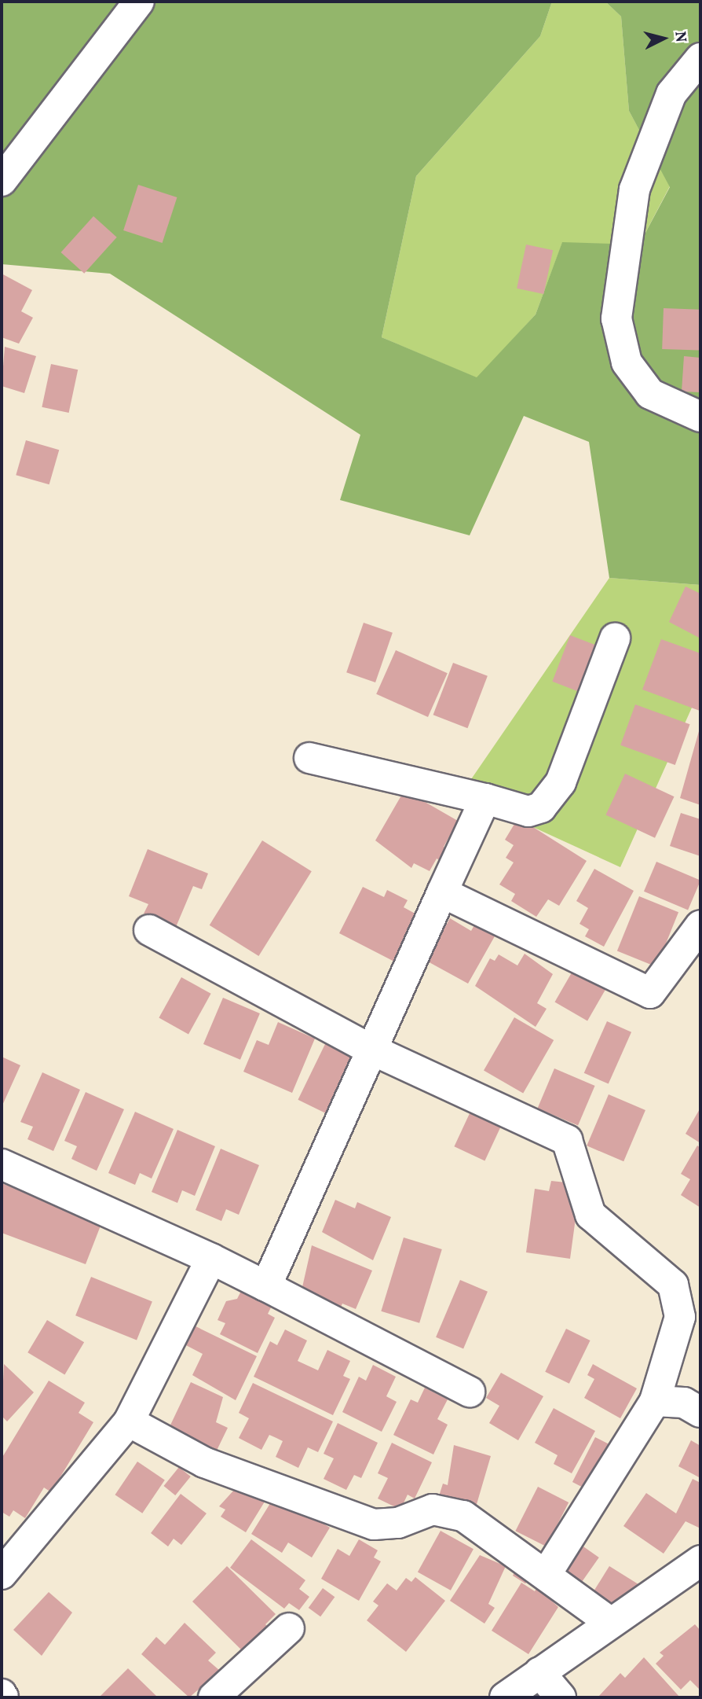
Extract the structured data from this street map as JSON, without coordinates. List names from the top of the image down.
{
  "north": "right"
}
